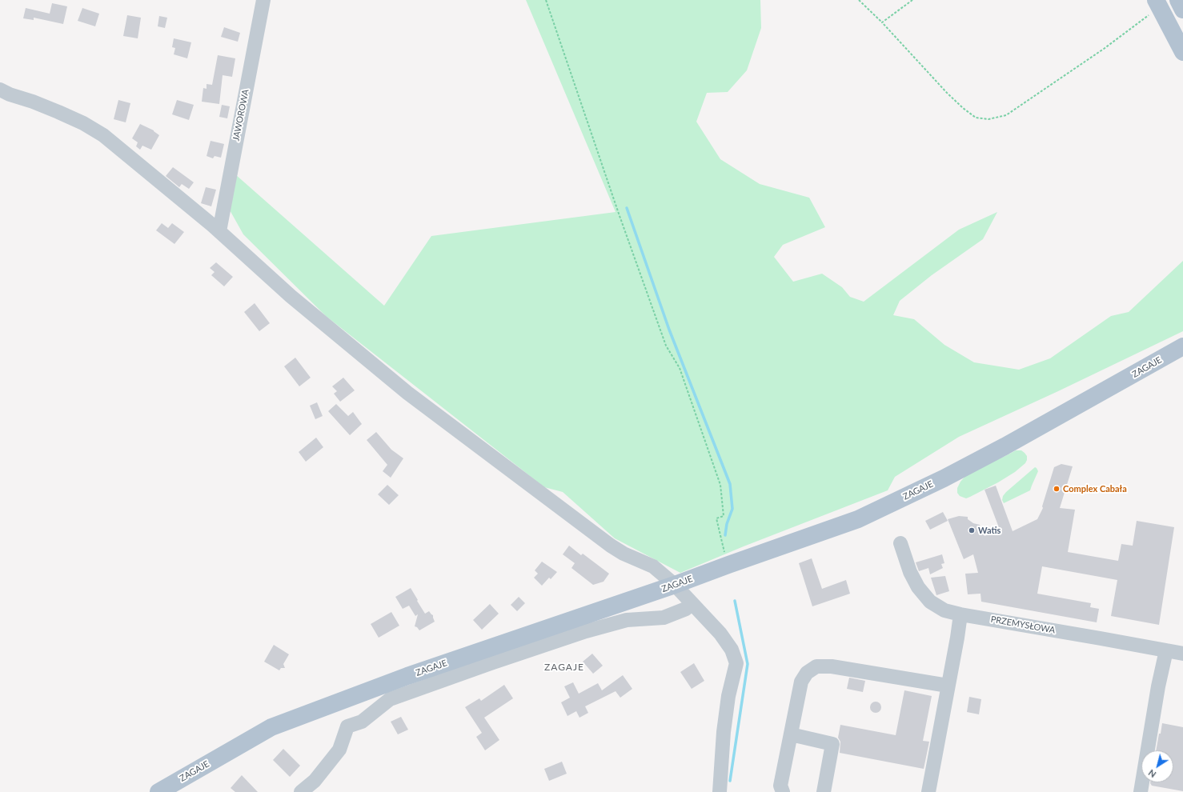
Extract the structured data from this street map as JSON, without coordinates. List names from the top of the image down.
{
  "streets": {
    "main road": ["ZAGAJE"],
    "street": ["JAWOROWA", "PRZEMYSŁOWA"]
  },
  "districts": ["ZAGAJE"],
  "places": ["Complex Cabała", "Watis"],
  "north": "bottom left"
}
